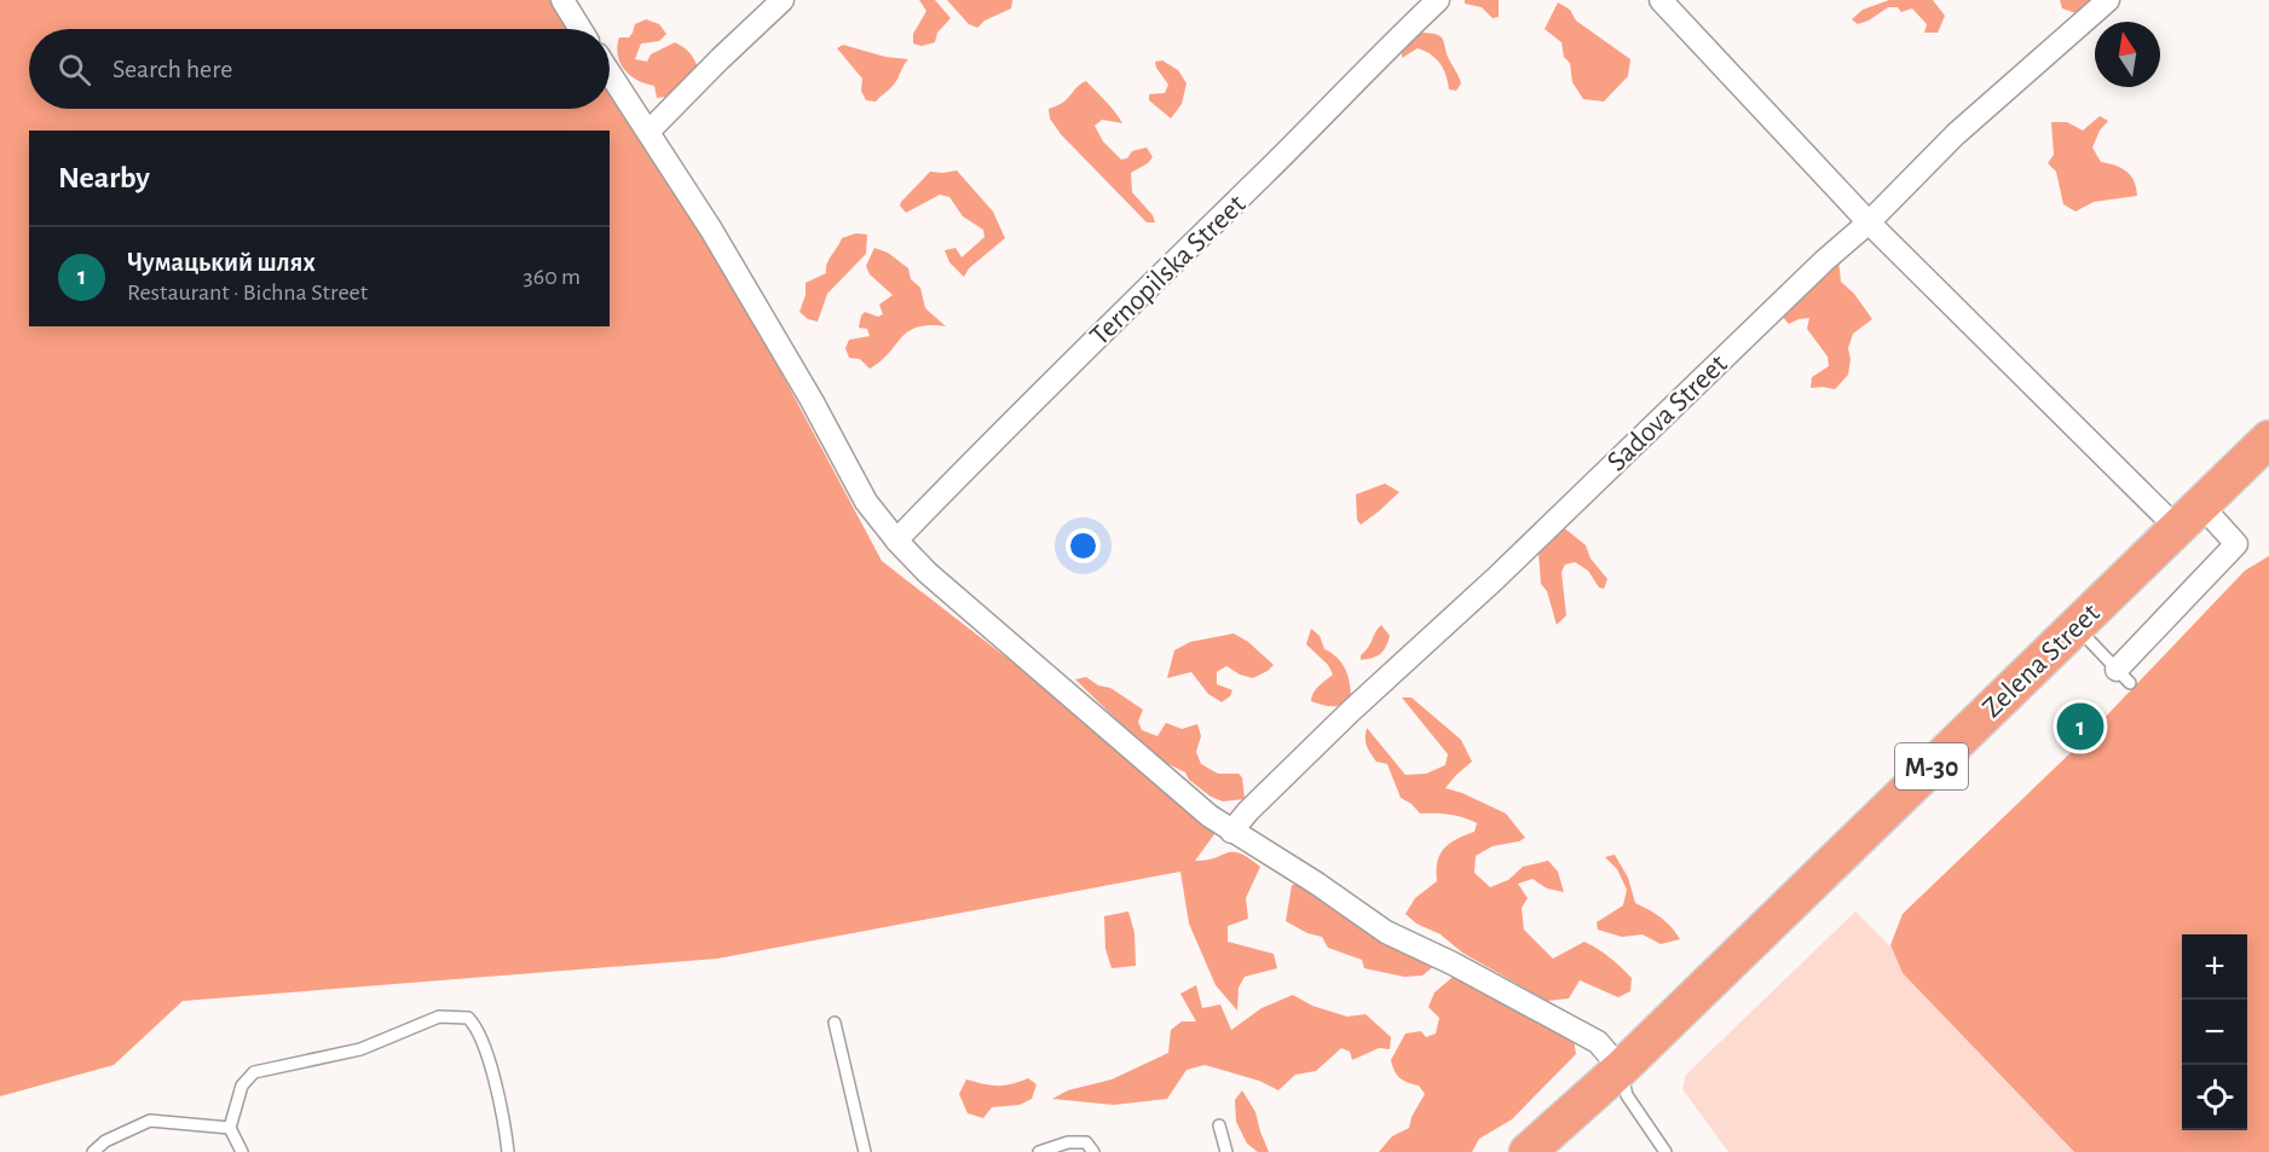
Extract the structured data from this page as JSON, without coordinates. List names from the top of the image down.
{
  "streets": {
    "highway": ["Zelena Street", "М-30"],
    "street": ["Ternopilska Street", "Sadova Street"]
  },
  "north": "top",
  "page": {
    "search": "Search here",
    "heading": "Nearby",
    "list": [
      {
        "mark": "1",
        "name": "Чумацький шлях",
        "note": "Restaurant · Bichna Street",
        "value": "360 m"
      }
    ],
    "pins": "1",
    "map_buttons": ["+", "−"]
  }
}
